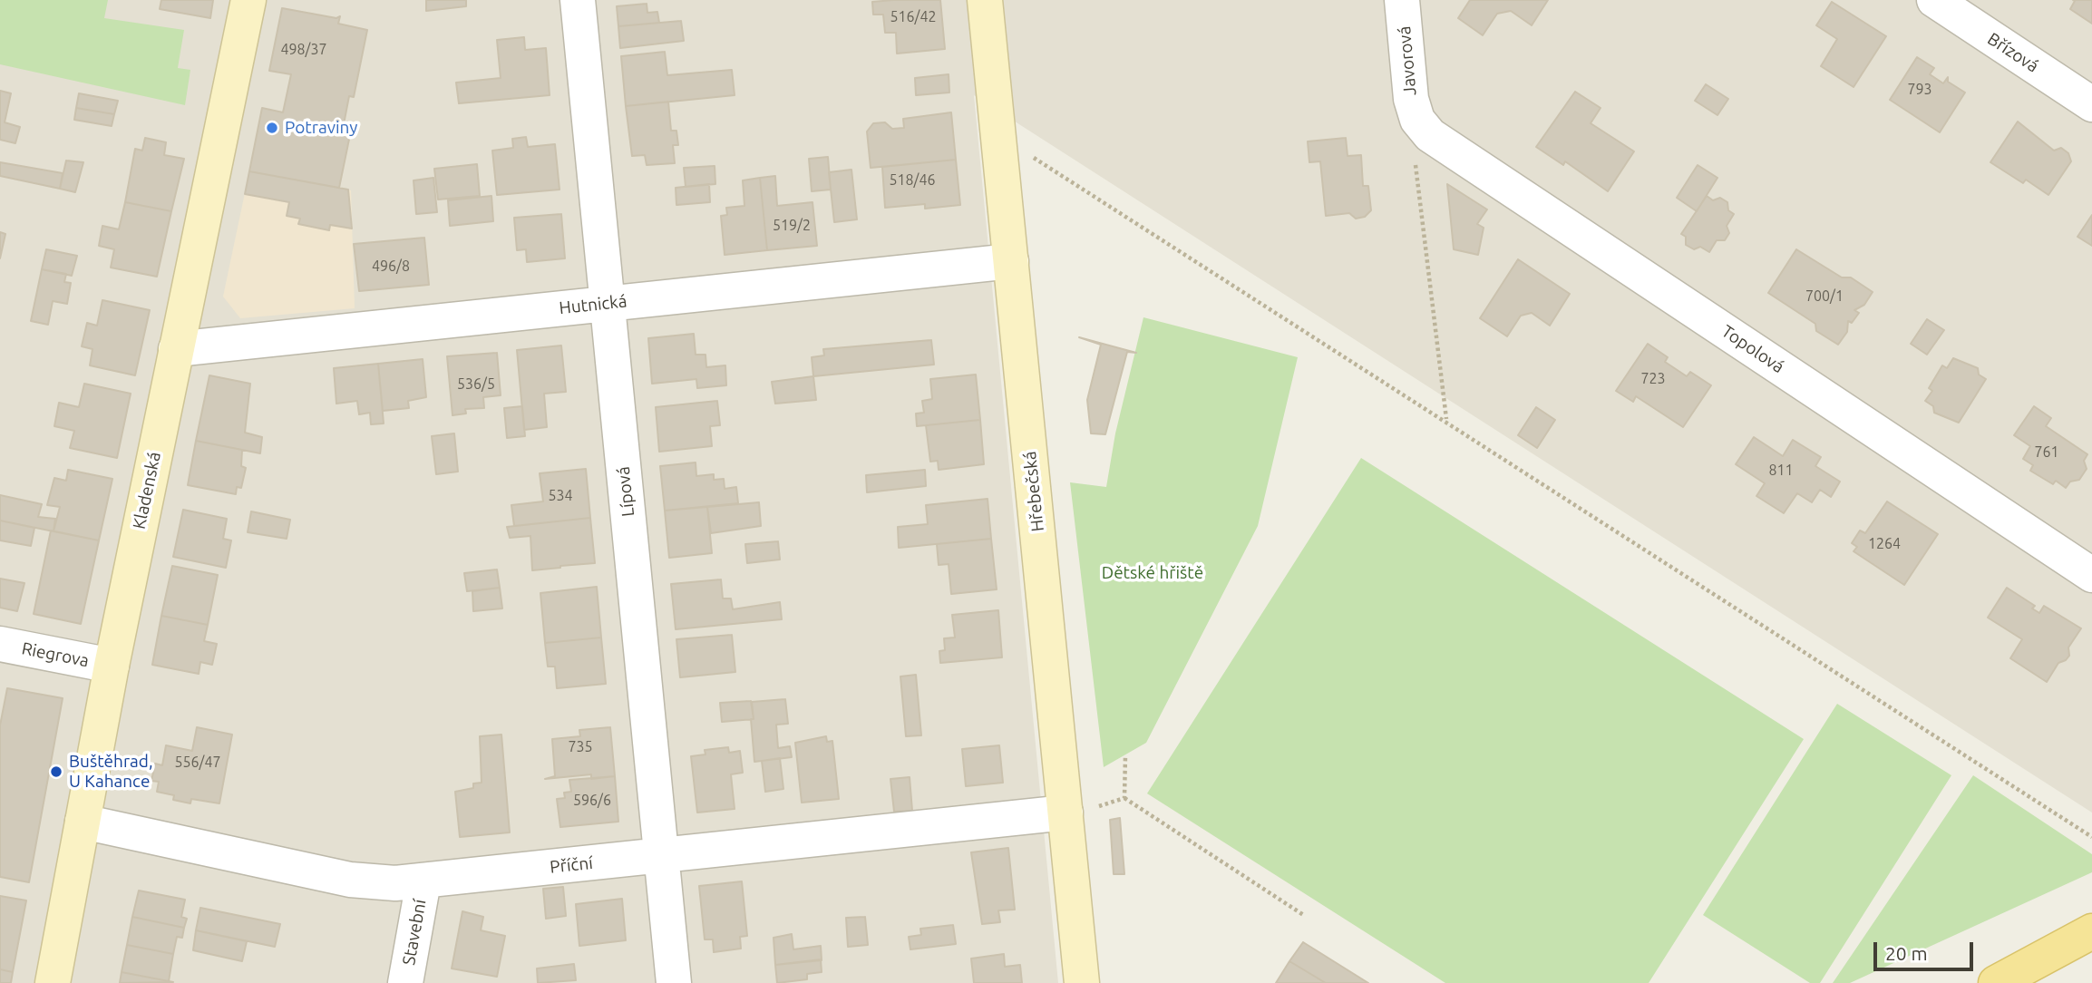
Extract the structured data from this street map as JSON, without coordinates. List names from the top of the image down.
{
  "streets": {
    "street": [
      "Břízová",
      "Javorová",
      "Hutnická",
      "Topolová",
      "Kladenská",
      "Lípová",
      "Hřebečská",
      "Riegrova",
      "Příční",
      "Stavební"
    ]
  },
  "crossings": [
    ["Javorová", "Topolová"],
    ["Hutnická", "Kladenská"],
    ["Hutnická", "Lípová"],
    ["Hutnická", "Hřebečská"],
    ["Kladenská", "Riegrova"],
    ["Kladenská", "Příční"],
    ["Lípová", "Příční"],
    ["Hřebečská", "Příční"],
    ["Příční", "Stavební"]
  ],
  "parks": ["Dětské hřiště"],
  "places": ["Potraviny", "Buštěhrad, U Kahance"],
  "house_numbers": [
    "516/42",
    "498/37",
    "793",
    "518/46",
    "519/2",
    "496/8",
    "700/1",
    "723",
    "536/5",
    "761",
    "811",
    "534",
    "1264",
    "735",
    "556/47",
    "596/6"
  ],
  "scale_bar": "20 m"
}
